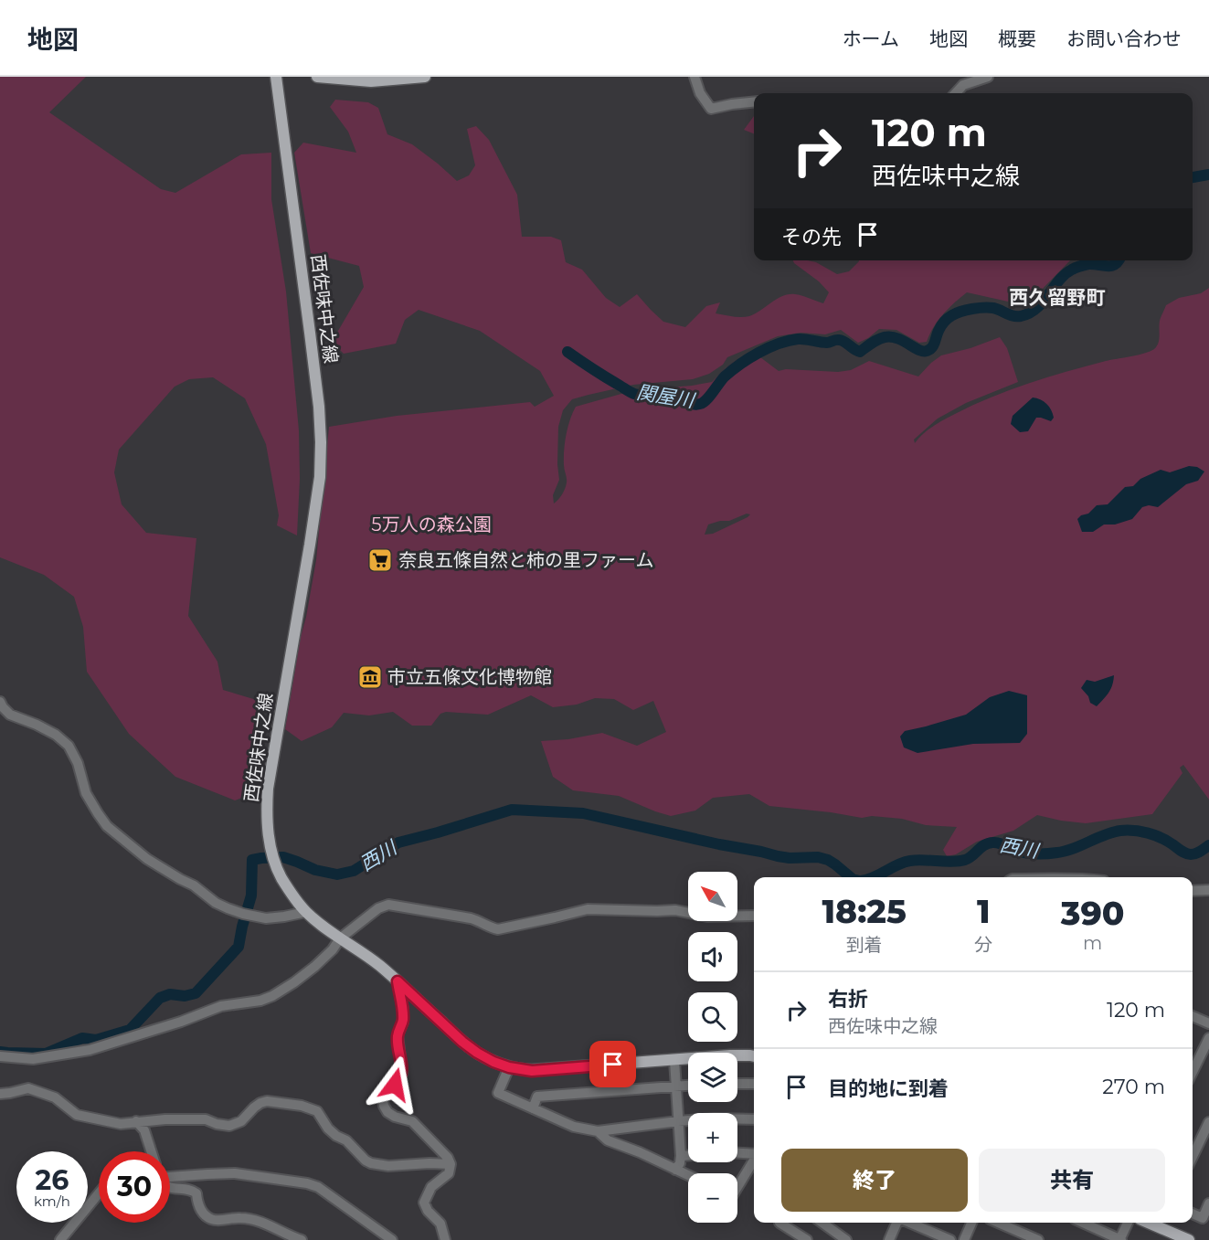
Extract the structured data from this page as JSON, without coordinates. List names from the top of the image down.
{
  "streets": {
    "main road": ["西佐味中之線"]
  },
  "districts": ["西久留野町"],
  "water": ["関屋川", "西川"],
  "parks": ["5万人の森公園"],
  "places": {
    "supermarket": ["奈良五條自然と柿の里ファーム"],
    "museum": ["市立五條文化博物館"]
  },
  "north": "top left",
  "page": {
    "header": "地図",
    "nav": [
      "ホーム",
      "地図",
      "概要",
      "お問い合わせ"
    ],
    "turn": ["120 m", "西佐味中之線"],
    "then": "その先",
    "map_buttons": ["+", "−"],
    "eta": [
      "18:25",
      "到着",
      "1",
      "分",
      "390",
      "m"
    ],
    "list": [
      {
        "name": "右折",
        "note": "西佐味中之線",
        "value": "120 m"
      },
      {
        "name": "目的地に到着",
        "value": "270 m"
      }
    ],
    "buttons": ["終了", "共有"],
    "speed": "26 km/h",
    "limit": "30"
  }
}
